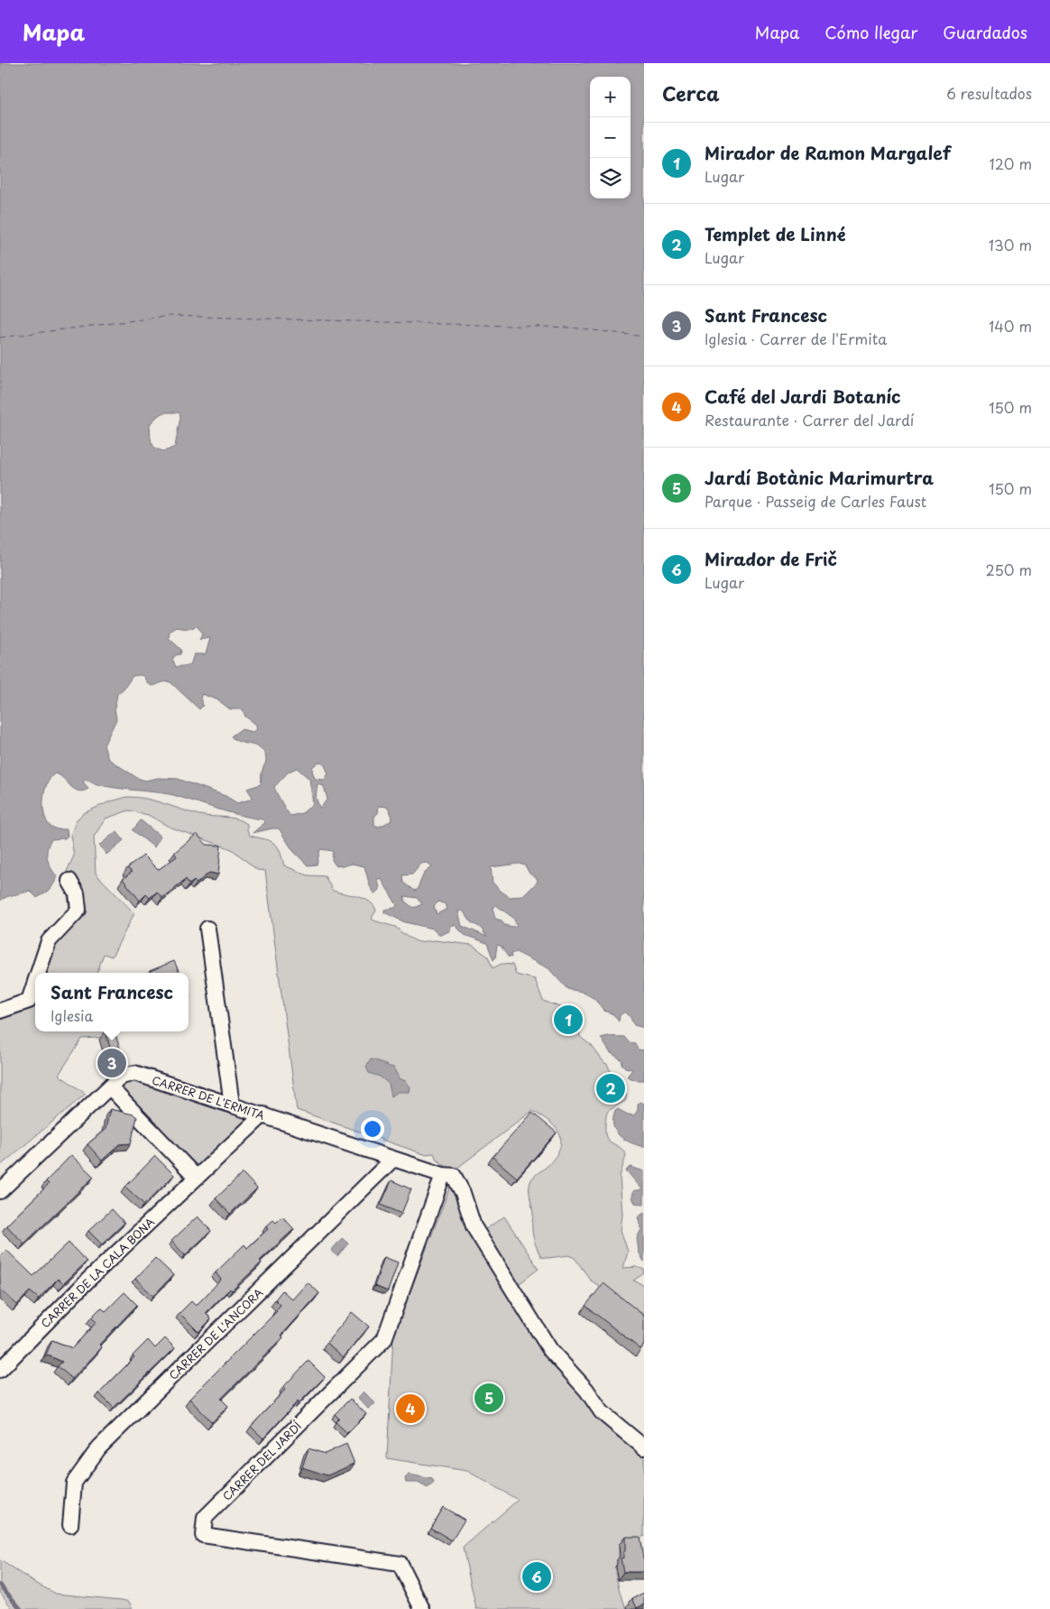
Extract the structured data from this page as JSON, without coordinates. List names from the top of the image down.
{
  "streets": {
    "street": [
      "CARRER DE L'ERMITA",
      "CARRER DE LA CALA BONA",
      "CARRER DE L'ANCORA",
      "CARRER DEL JARDÍ"
    ]
  },
  "crossings": [
    ["CARRER DE L'ERMITA", "CARRER DE LA CALA BONA"],
    ["CARRER DE L'ERMITA", "CARRER DE L'ANCORA"],
    ["CARRER DE L'ERMITA", "CARRER DEL JARDÍ"]
  ],
  "page": {
    "header": "Mapa",
    "nav": ["Mapa", "Cómo llegar", "Guardados"],
    "heading": ["Cerca", "6 resultados"],
    "map_buttons": ["+", "−"],
    "list": [
      {
        "mark": "1",
        "name": "Mirador de Ramon Margalef",
        "note": "Lugar",
        "value": "120 m"
      },
      {
        "mark": "2",
        "name": "Templet de Linné",
        "note": "Lugar",
        "value": "130 m"
      },
      {
        "mark": "3",
        "name": "Sant Francesc",
        "note": "Iglesia · Carrer de l'Ermita",
        "value": "140 m"
      },
      {
        "mark": "4",
        "name": "Café del Jardi Botaníc",
        "note": "Restaurante · Carrer del Jardí",
        "value": "150 m"
      },
      {
        "mark": "5",
        "name": "Jardí Botànic Marimurtra",
        "note": "Parque · Passeig de Carles Faust",
        "value": "150 m"
      },
      {
        "mark": "6",
        "name": "Mirador de Frič",
        "note": "Lugar",
        "value": "250 m"
      }
    ],
    "popup": ["Sant Francesc", "Iglesia"],
    "pins": [
      "1",
      "3",
      "2",
      "5",
      "4",
      "6"
    ]
  }
}
